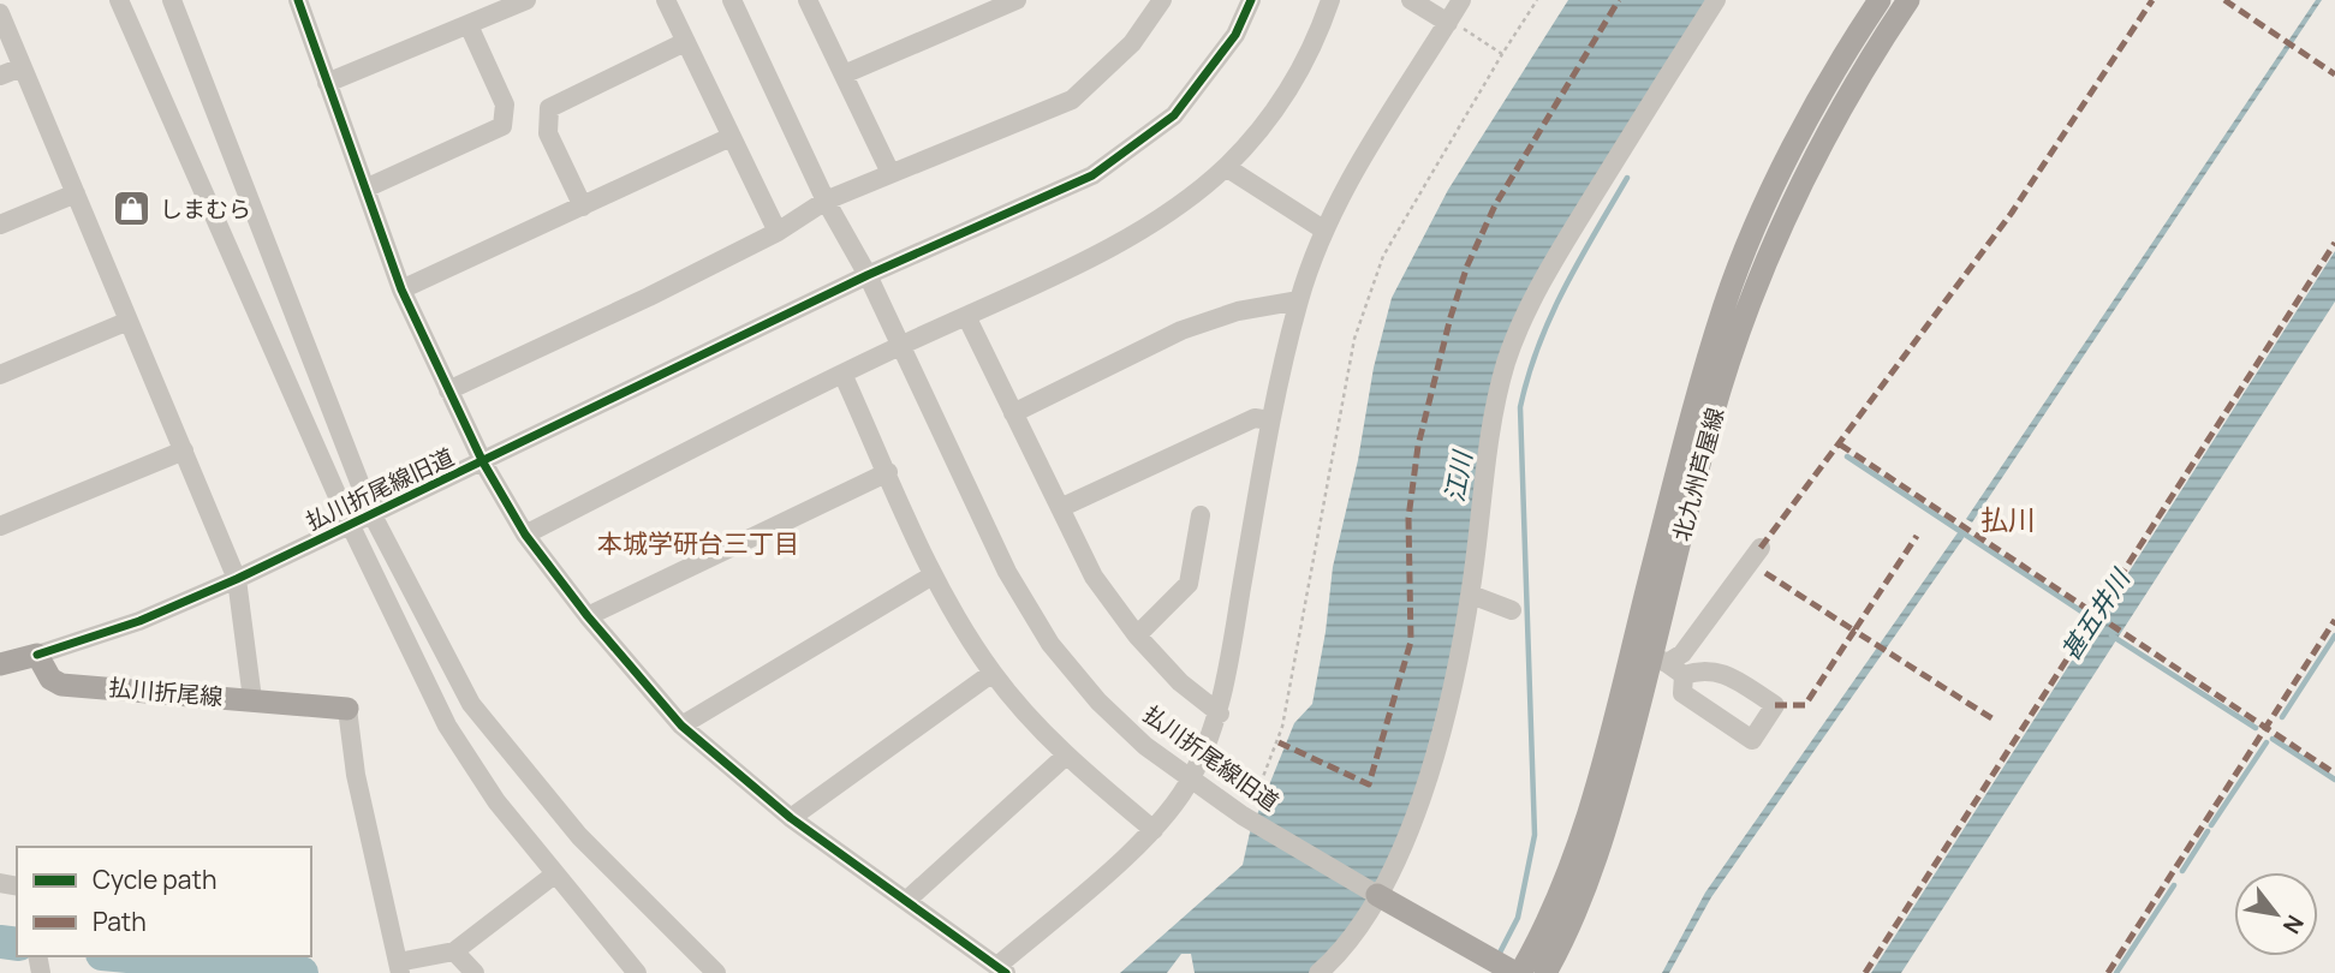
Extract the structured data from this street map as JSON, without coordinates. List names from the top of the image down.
{
  "streets": {
    "main road": ["北九州芦屋線", "払川折尾線"],
    "street": ["払川折尾線旧道"]
  },
  "crossings": [
    ["払川折尾線旧道", "払川折尾線"]
  ],
  "districts": ["払川", "本城学研台三丁目"],
  "water": ["江川", "甚五井川"],
  "places": {
    "shop": ["しまむら"]
  },
  "legend": ["Cycle path", "Path"],
  "north": "bottom right"
}
